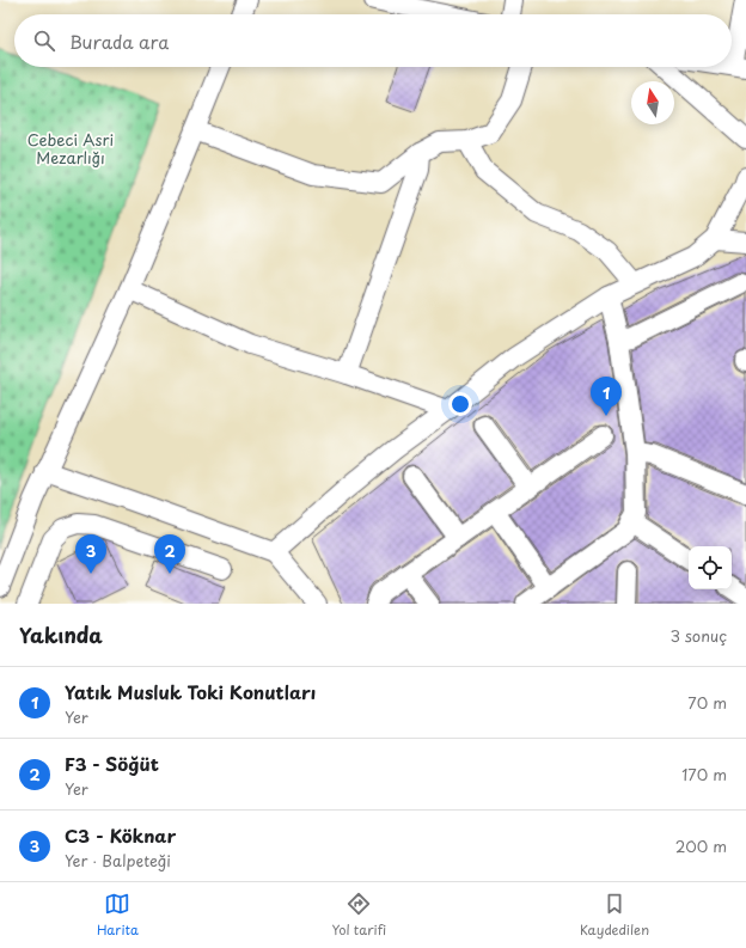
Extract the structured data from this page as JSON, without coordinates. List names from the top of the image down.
{
  "parks": ["Cebeci Asri Mezarlığı"],
  "north": "top",
  "page": {
    "search": "Burada ara",
    "pins": ["1", "2", "3"],
    "heading": ["Yakında", "3 sonuç"],
    "list": [
      {
        "mark": "1",
        "name": "Yatık Musluk Toki Konutları",
        "note": "Yer",
        "value": "70 m"
      },
      {
        "mark": "2",
        "name": "F3 - Söğüt",
        "note": "Yer",
        "value": "170 m"
      },
      {
        "mark": "3",
        "name": "C3 - Köknar",
        "note": "Yer · Balpeteği",
        "value": "200 m"
      }
    ],
    "nav": ["Harita", "Yol tarifi", "Kaydedilen"]
  }
}
